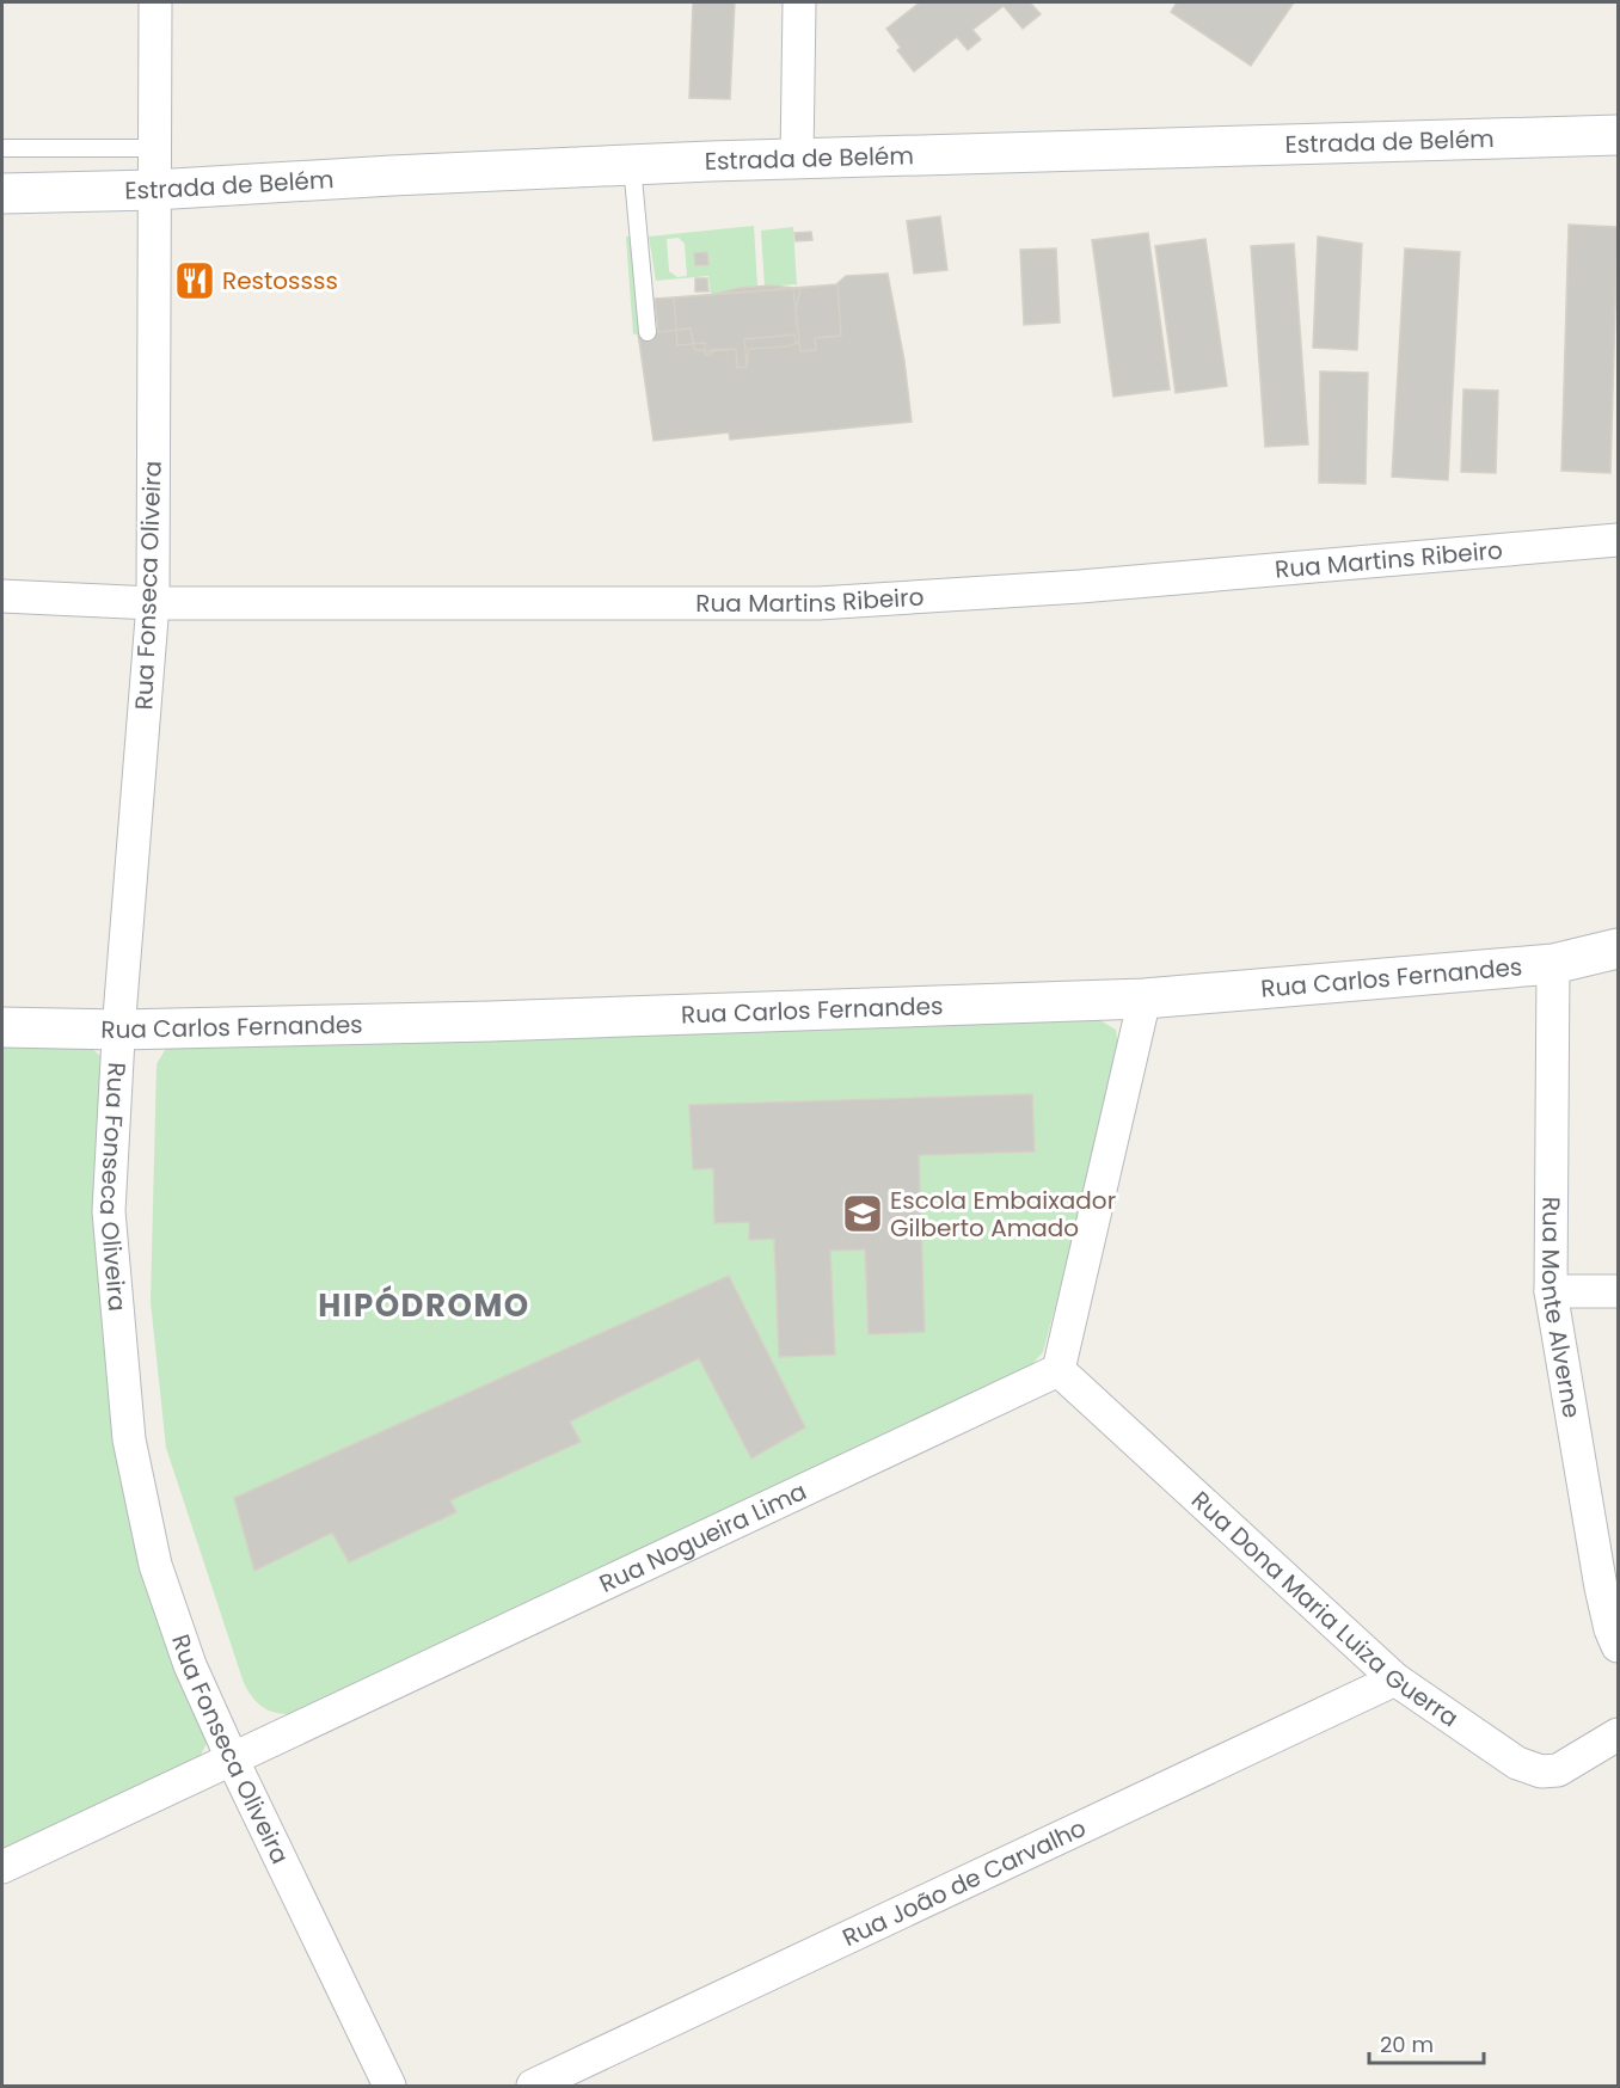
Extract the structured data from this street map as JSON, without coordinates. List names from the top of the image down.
{
  "streets": {
    "main road": ["Estrada de Belém", "Rua Carlos Fernandes"],
    "street": [
      "Rua Martins Ribeiro",
      "Rua Fonseca Oliveira",
      "Rua Monte Alverne",
      "Rua Nogueira Lima",
      "Rua Dona Maria Luiza Guerra",
      "Rua João de Carvalho"
    ]
  },
  "crossings": [
    ["Estrada de Belém", "Rua Fonseca Oliveira"],
    ["Rua Martins Ribeiro", "Rua Fonseca Oliveira"],
    ["Rua Fonseca Oliveira", "Rua Carlos Fernandes"],
    ["Rua Fonseca Oliveira", "Rua Nogueira Lima"],
    ["Rua Carlos Fernandes", "Rua Monte Alverne"],
    ["Rua Nogueira Lima", "Rua Dona Maria Luiza Guerra"],
    ["Rua Dona Maria Luiza Guerra", "Rua João de Carvalho"]
  ],
  "districts": ["HIPÓDROMO"],
  "places": {
    "restaurant": ["Restossss"],
    "school or university": ["Escola Embaixador Gilberto Amado"]
  },
  "scale_bar": "20 m"
}
